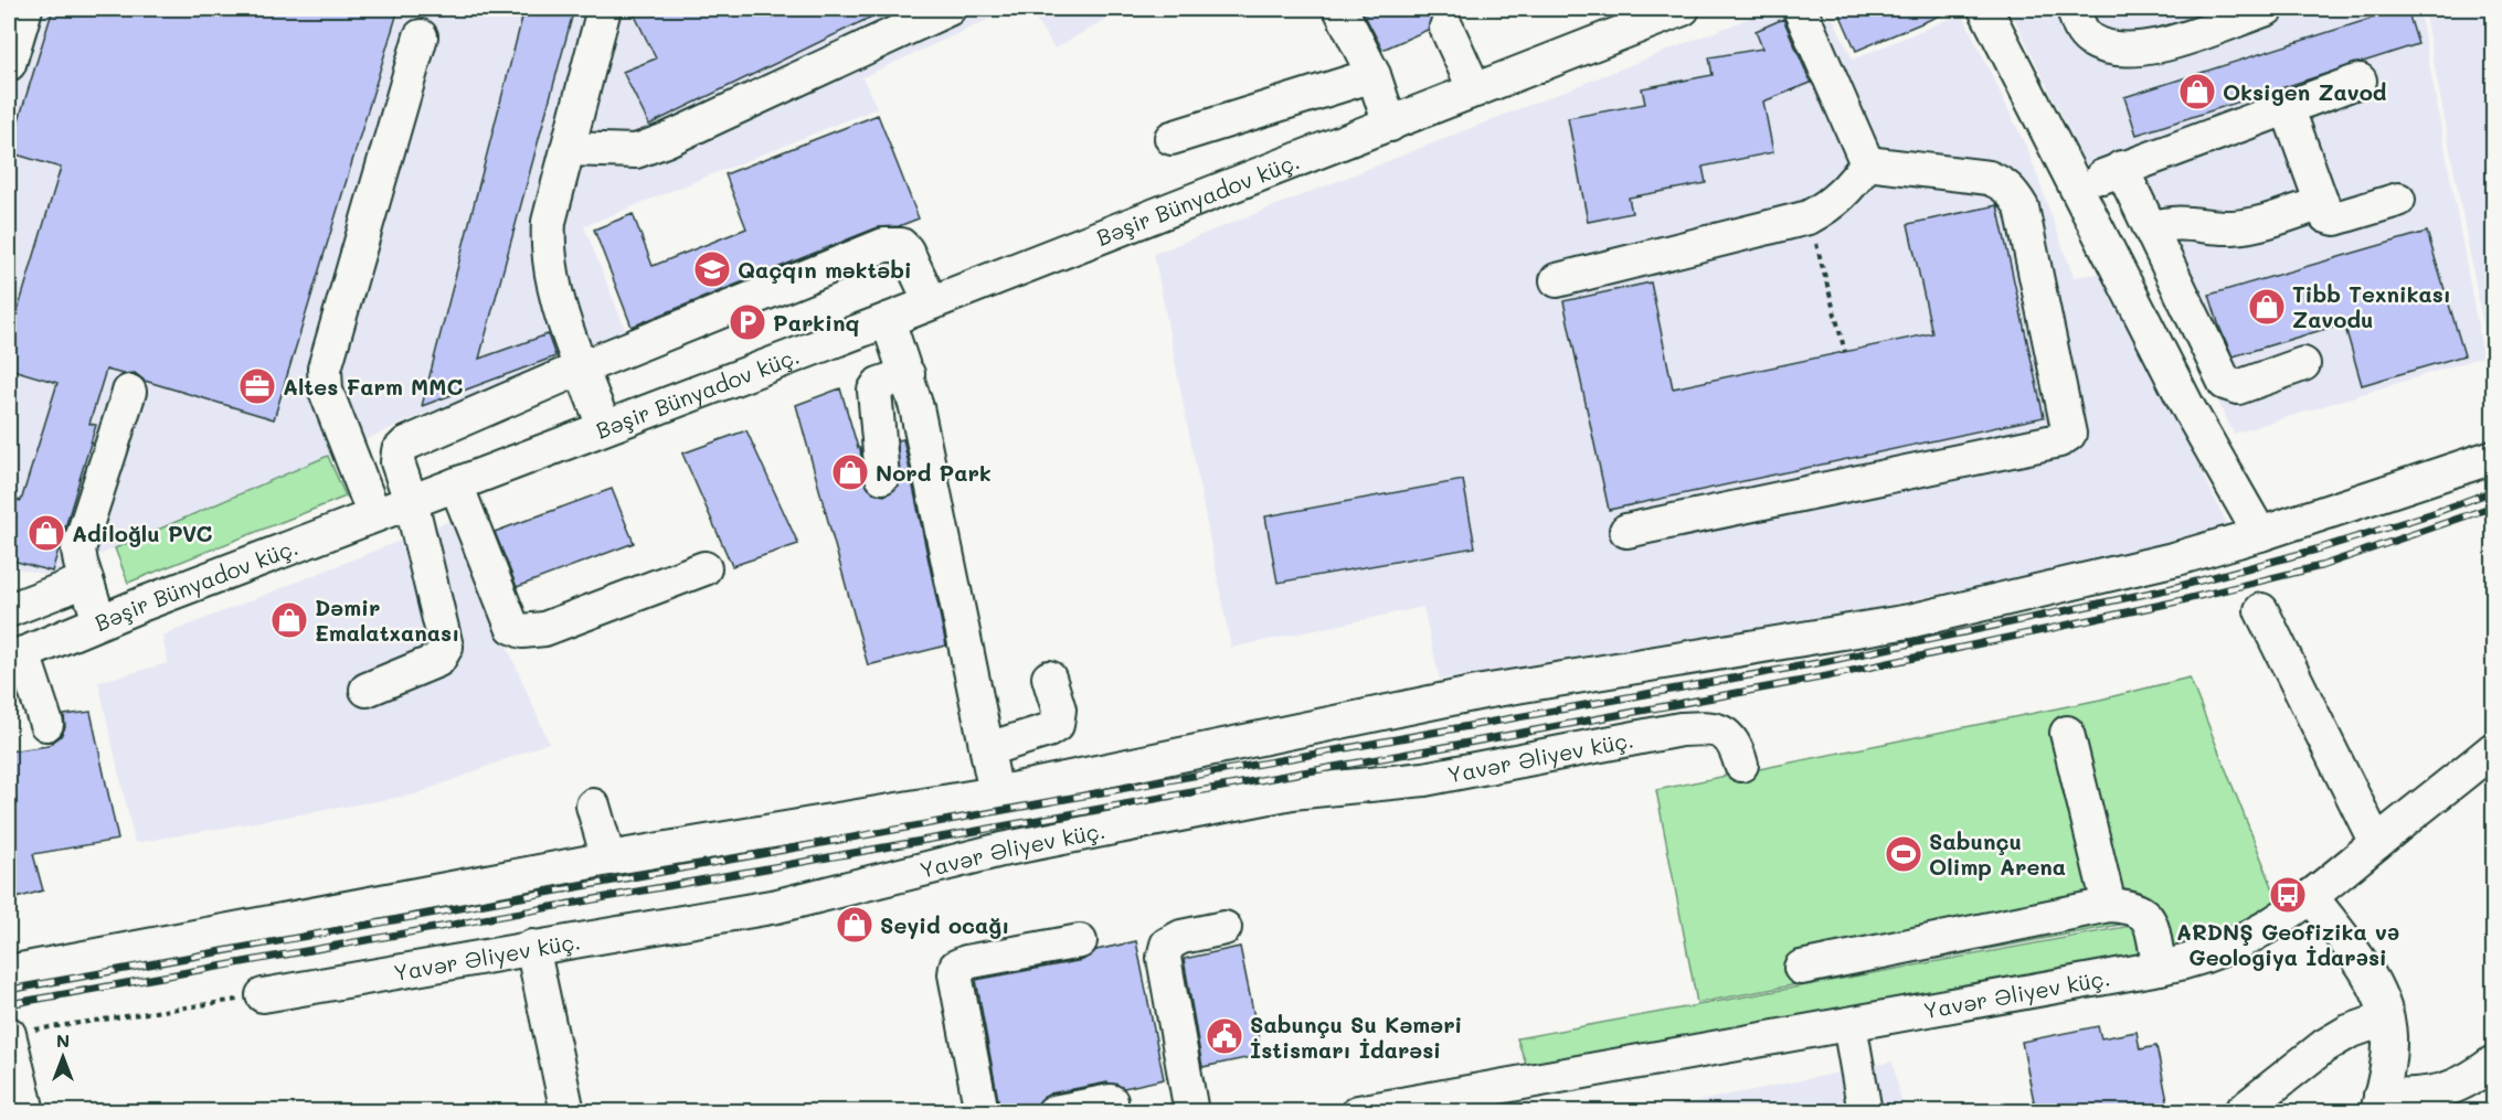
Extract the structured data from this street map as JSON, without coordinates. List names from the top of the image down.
{
  "streets": {
    "street": ["Bəşir Bünyadov küç.", "Yavər Əliyev küç."]
  },
  "places": {
    "shop": [
      "Oksigen Zavod",
      "Tibb Texnikası Zavodu",
      "Nord Park",
      "Adiloğlu PVC",
      "Dəmir Emalatxanası",
      "Seyid ocağı"
    ],
    "school or university": ["Qaçqın məktəbi"],
    "parking": ["Parkinq"],
    "office": ["Altes Farm MMC"],
    "sports": ["Sabunçu Olimp Arena"],
    "bus stop": ["ARDNŞ Geofizika vә Geologiya İdarәsi"],
    "public building": ["Sabunçu Su Kəməri İstismarı İdarəsi"]
  },
  "north": "top"
}
